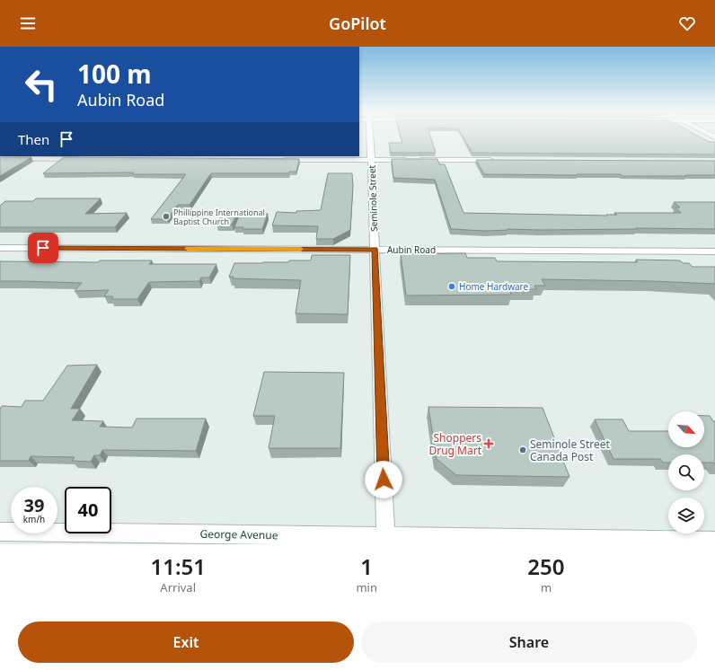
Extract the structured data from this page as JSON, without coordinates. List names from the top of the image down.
{
  "streets": {
    "street": ["Seminole Street", "Aubin Road", "George Avenue"]
  },
  "crossings": [
    ["Seminole Street", "Aubin Road"],
    ["Seminole Street", "George Avenue"]
  ],
  "places": {
    "other": ["Phillippine International Baptist Church", "Home Hardware", "Seminole Street Canada Post"],
    "health": ["Shoppers Drug Mart"]
  },
  "north": "bottom right",
  "page": {
    "header": "GoPilot",
    "turn": ["100 m", "Aubin Road"],
    "then": "Then",
    "speed": "39 km/h",
    "limit": "40",
    "eta": [
      "11:51",
      "Arrival",
      "1",
      "min",
      "250",
      "m"
    ],
    "buttons": ["Exit", "Share"]
  }
}
